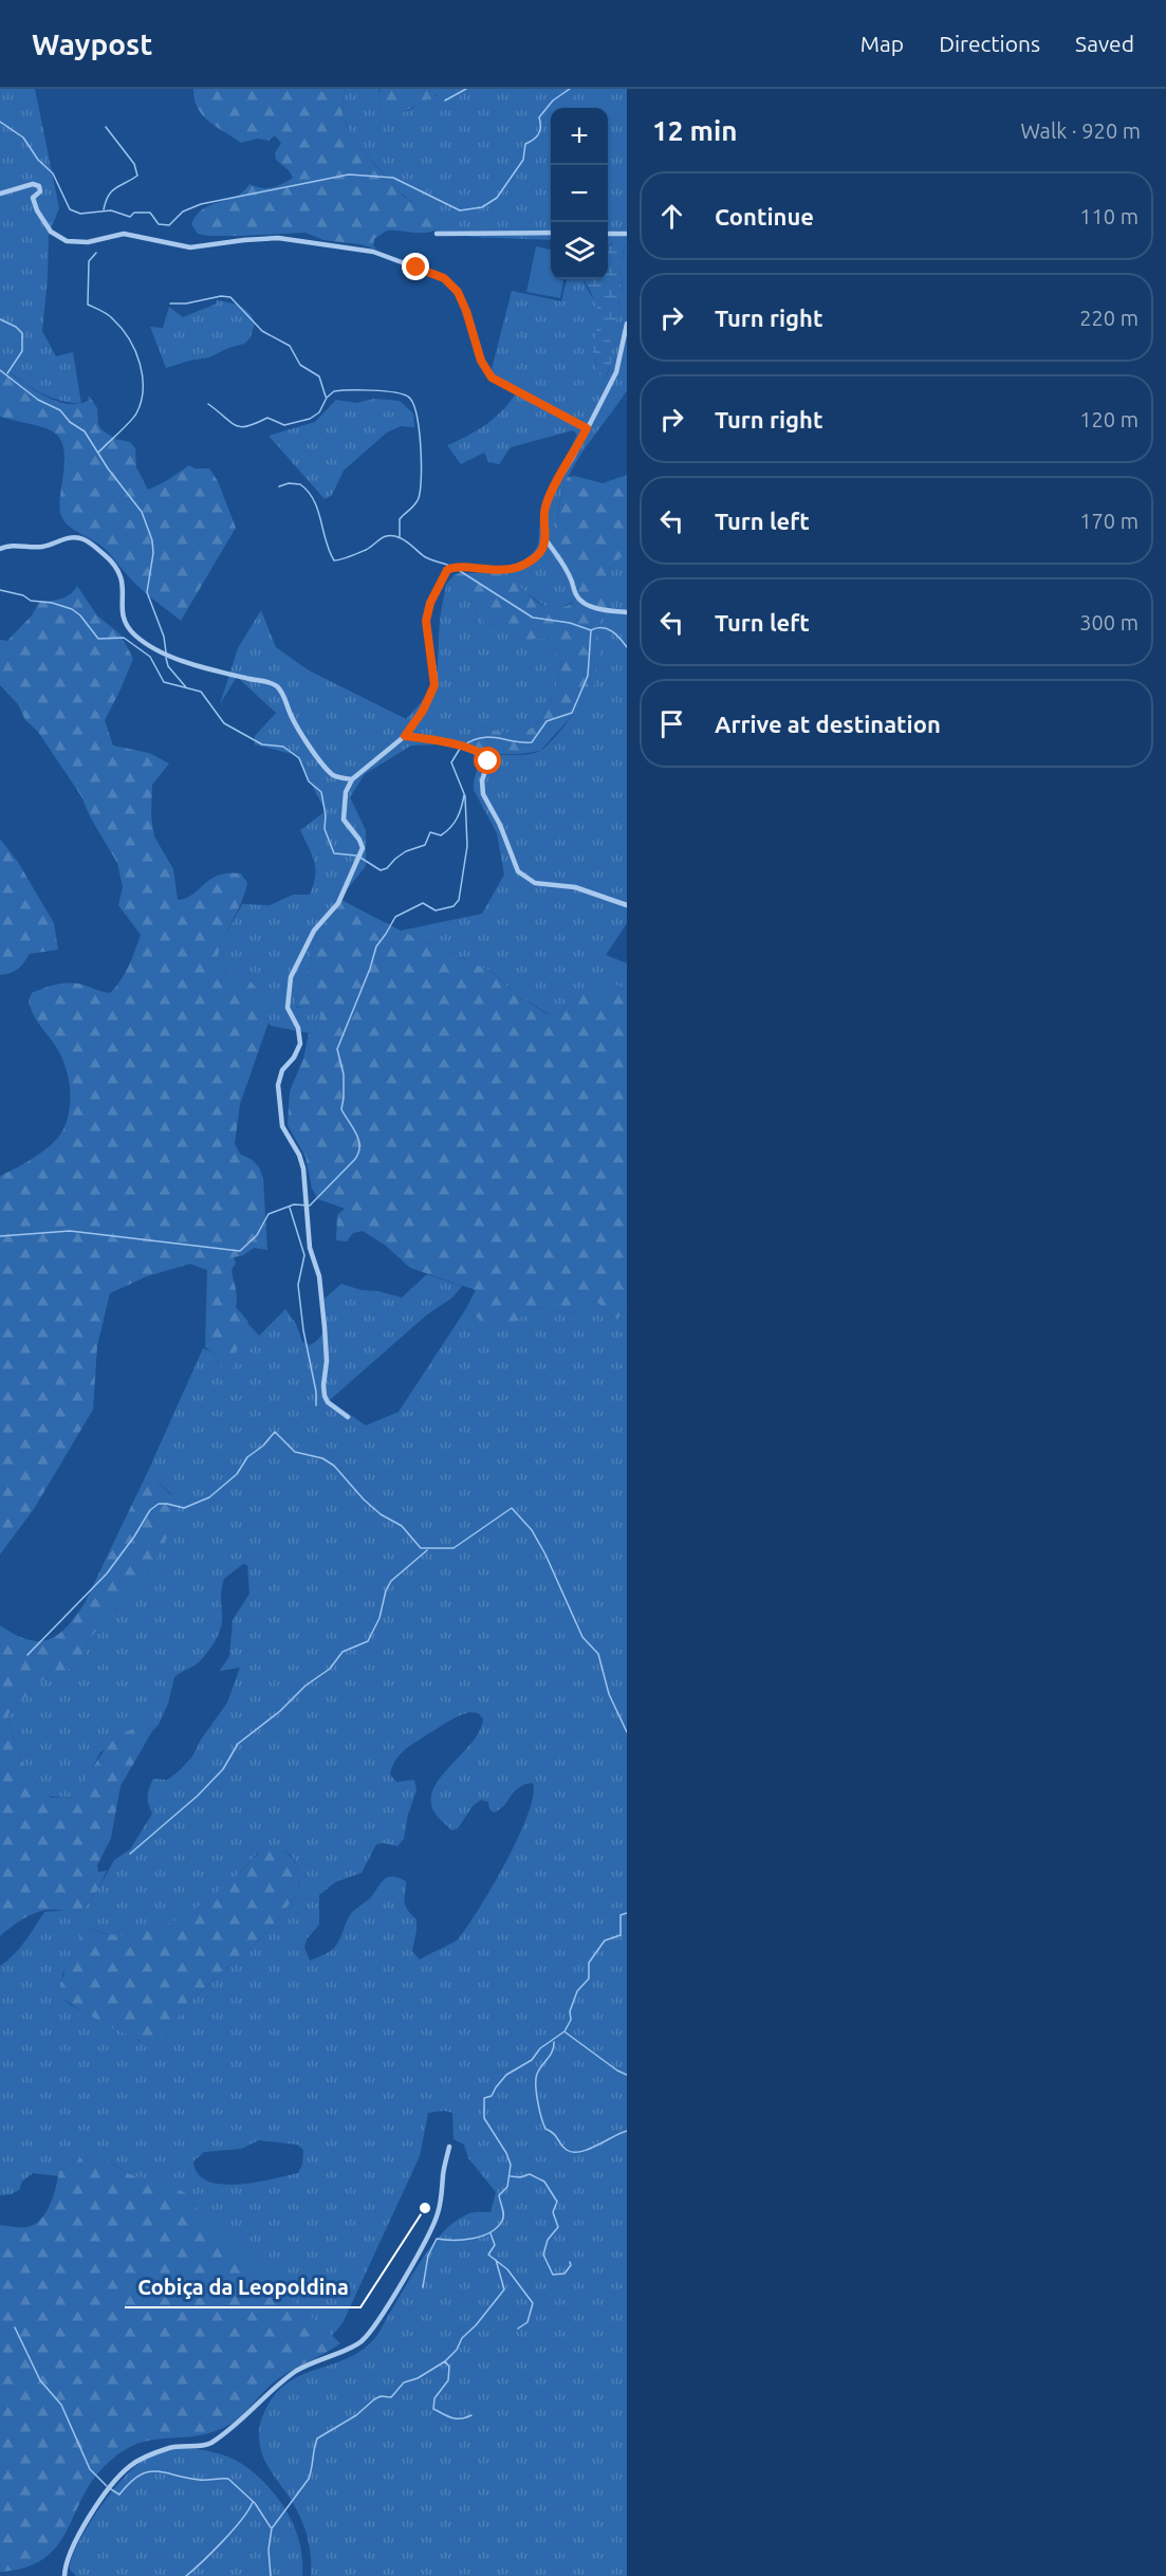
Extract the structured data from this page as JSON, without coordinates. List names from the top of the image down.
{
  "places": ["Cobiça da Leopoldina"],
  "page": {
    "header": "Waypost",
    "nav": ["Map", "Directions", "Saved"],
    "heading": ["12 min", "Walk · 920 m"],
    "map_buttons": ["+", "−"],
    "list": [
      ["Continue", "110 m"],
      ["Turn right", "220 m"],
      ["Turn right", "120 m"],
      ["Turn left", "170 m"],
      ["Turn left", "300 m"],
      "Arrive at destination"
    ]
  }
}
